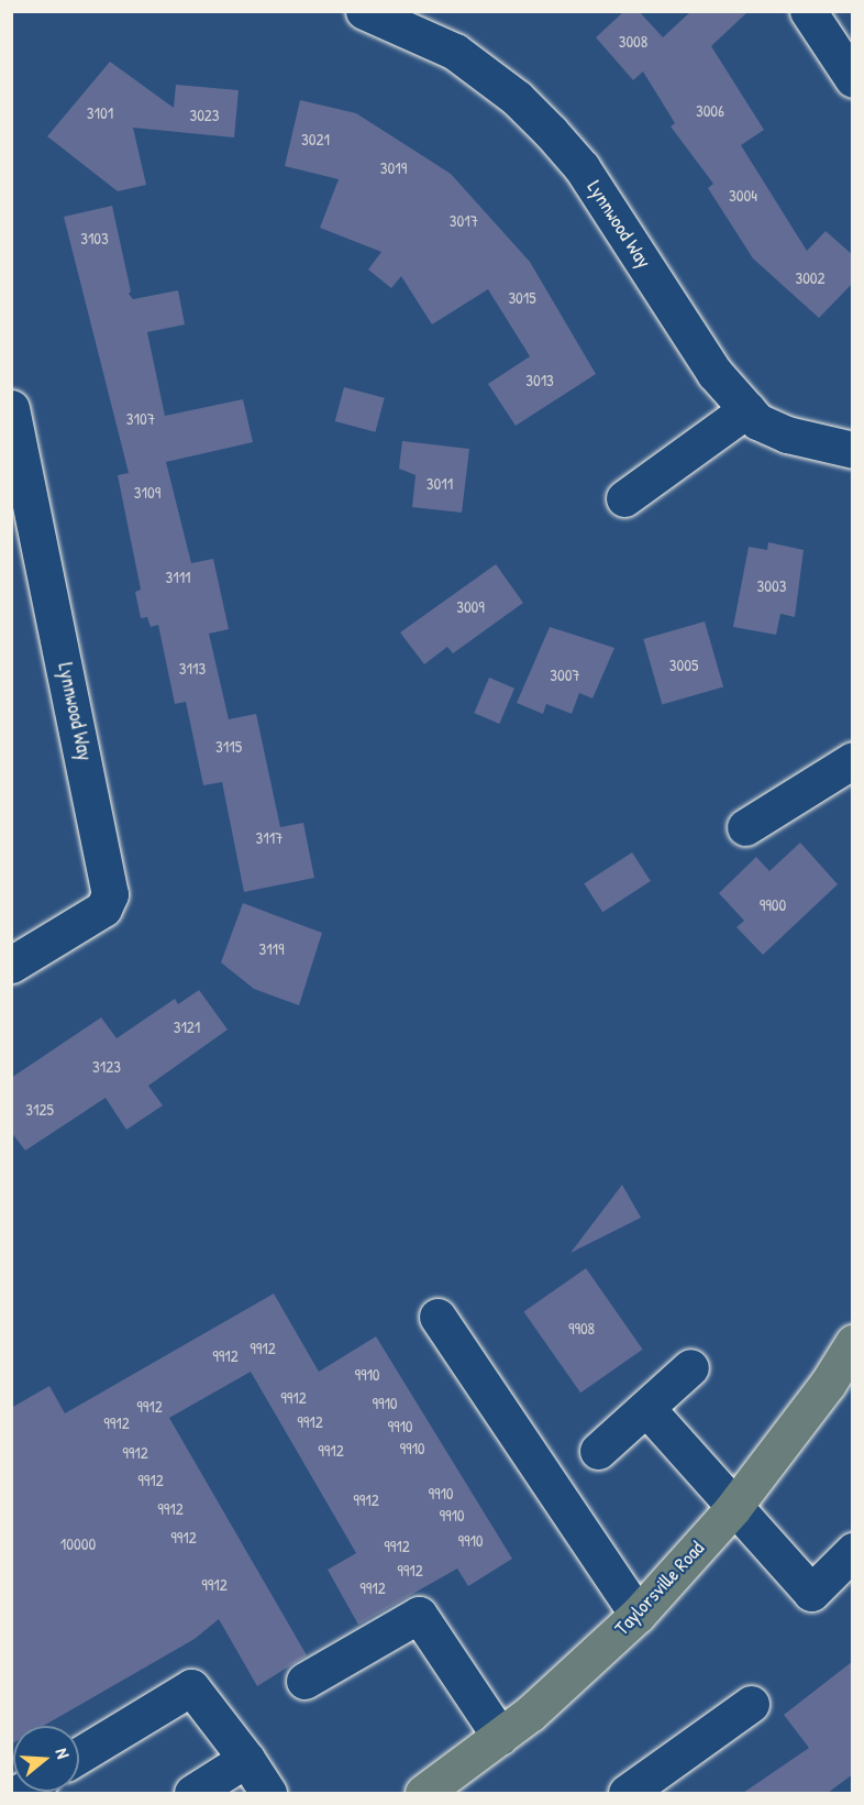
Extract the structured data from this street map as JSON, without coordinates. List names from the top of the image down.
{
  "streets": {
    "main road": ["Taylorsville Road"],
    "street": ["Lynnwood Way"]
  },
  "house_numbers": [
    "3008",
    "3006",
    "3101",
    "3023",
    "3021",
    "3019",
    "3004",
    "3017",
    "3103",
    "3002",
    "3015",
    "3013",
    "3107",
    "3011",
    "3109",
    "3111",
    "3003",
    "3009",
    "3005",
    "3113",
    "3007",
    "3115",
    "3117",
    "9900",
    "3119",
    "3121",
    "3123",
    "3125",
    "9908",
    "9912",
    "9912",
    "9910",
    "9912",
    "9910",
    "9912",
    "9912",
    "9912",
    "9910",
    "9910",
    "9912",
    "9912",
    "9912",
    "9910",
    "9912",
    "9912",
    "9910",
    "9912",
    "9910",
    "10000",
    "9912",
    "9912",
    "9912",
    "9912"
  ],
  "north": "right"
}
